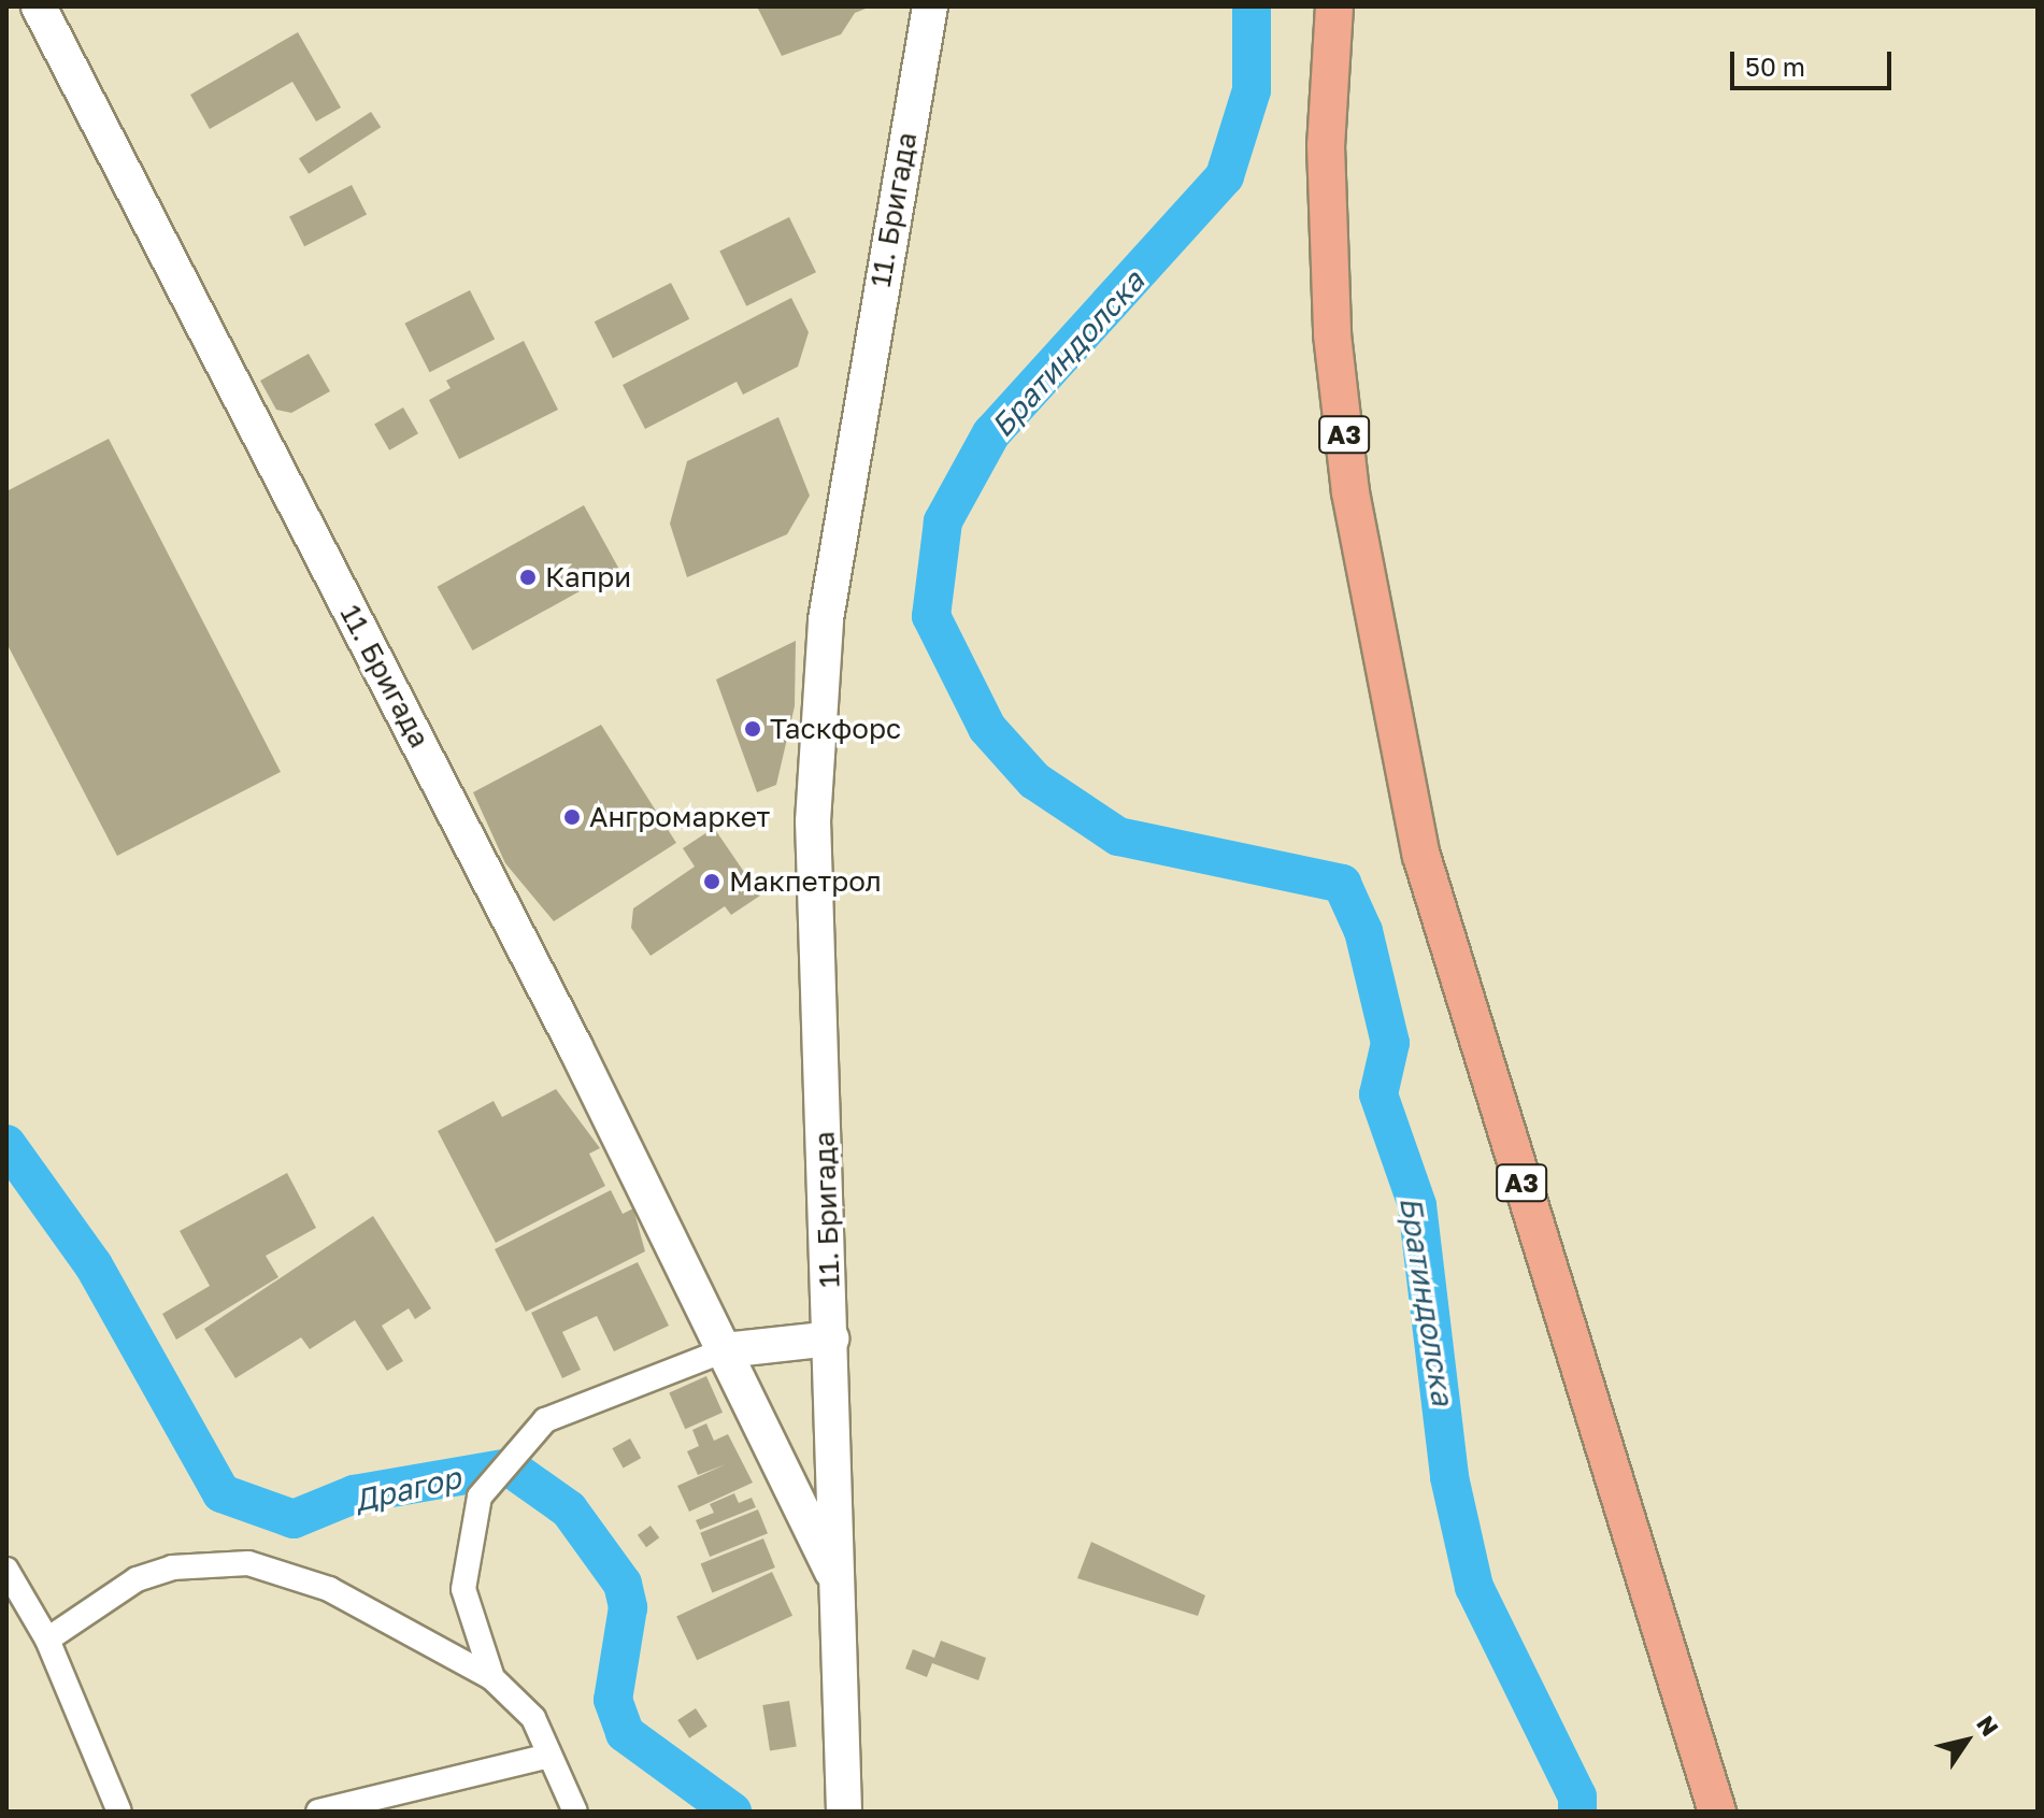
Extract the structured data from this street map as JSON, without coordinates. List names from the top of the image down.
{
  "streets": {
    "main road": ["11. Бригада", "A3"]
  },
  "water": ["Братиндолска", "Драгор"],
  "places": [
    "Капри",
    "Таскфорс",
    "Ангромаркет",
    "Макпетрол"
  ],
  "scale_bar": "50 m",
  "north": "top right"
}
